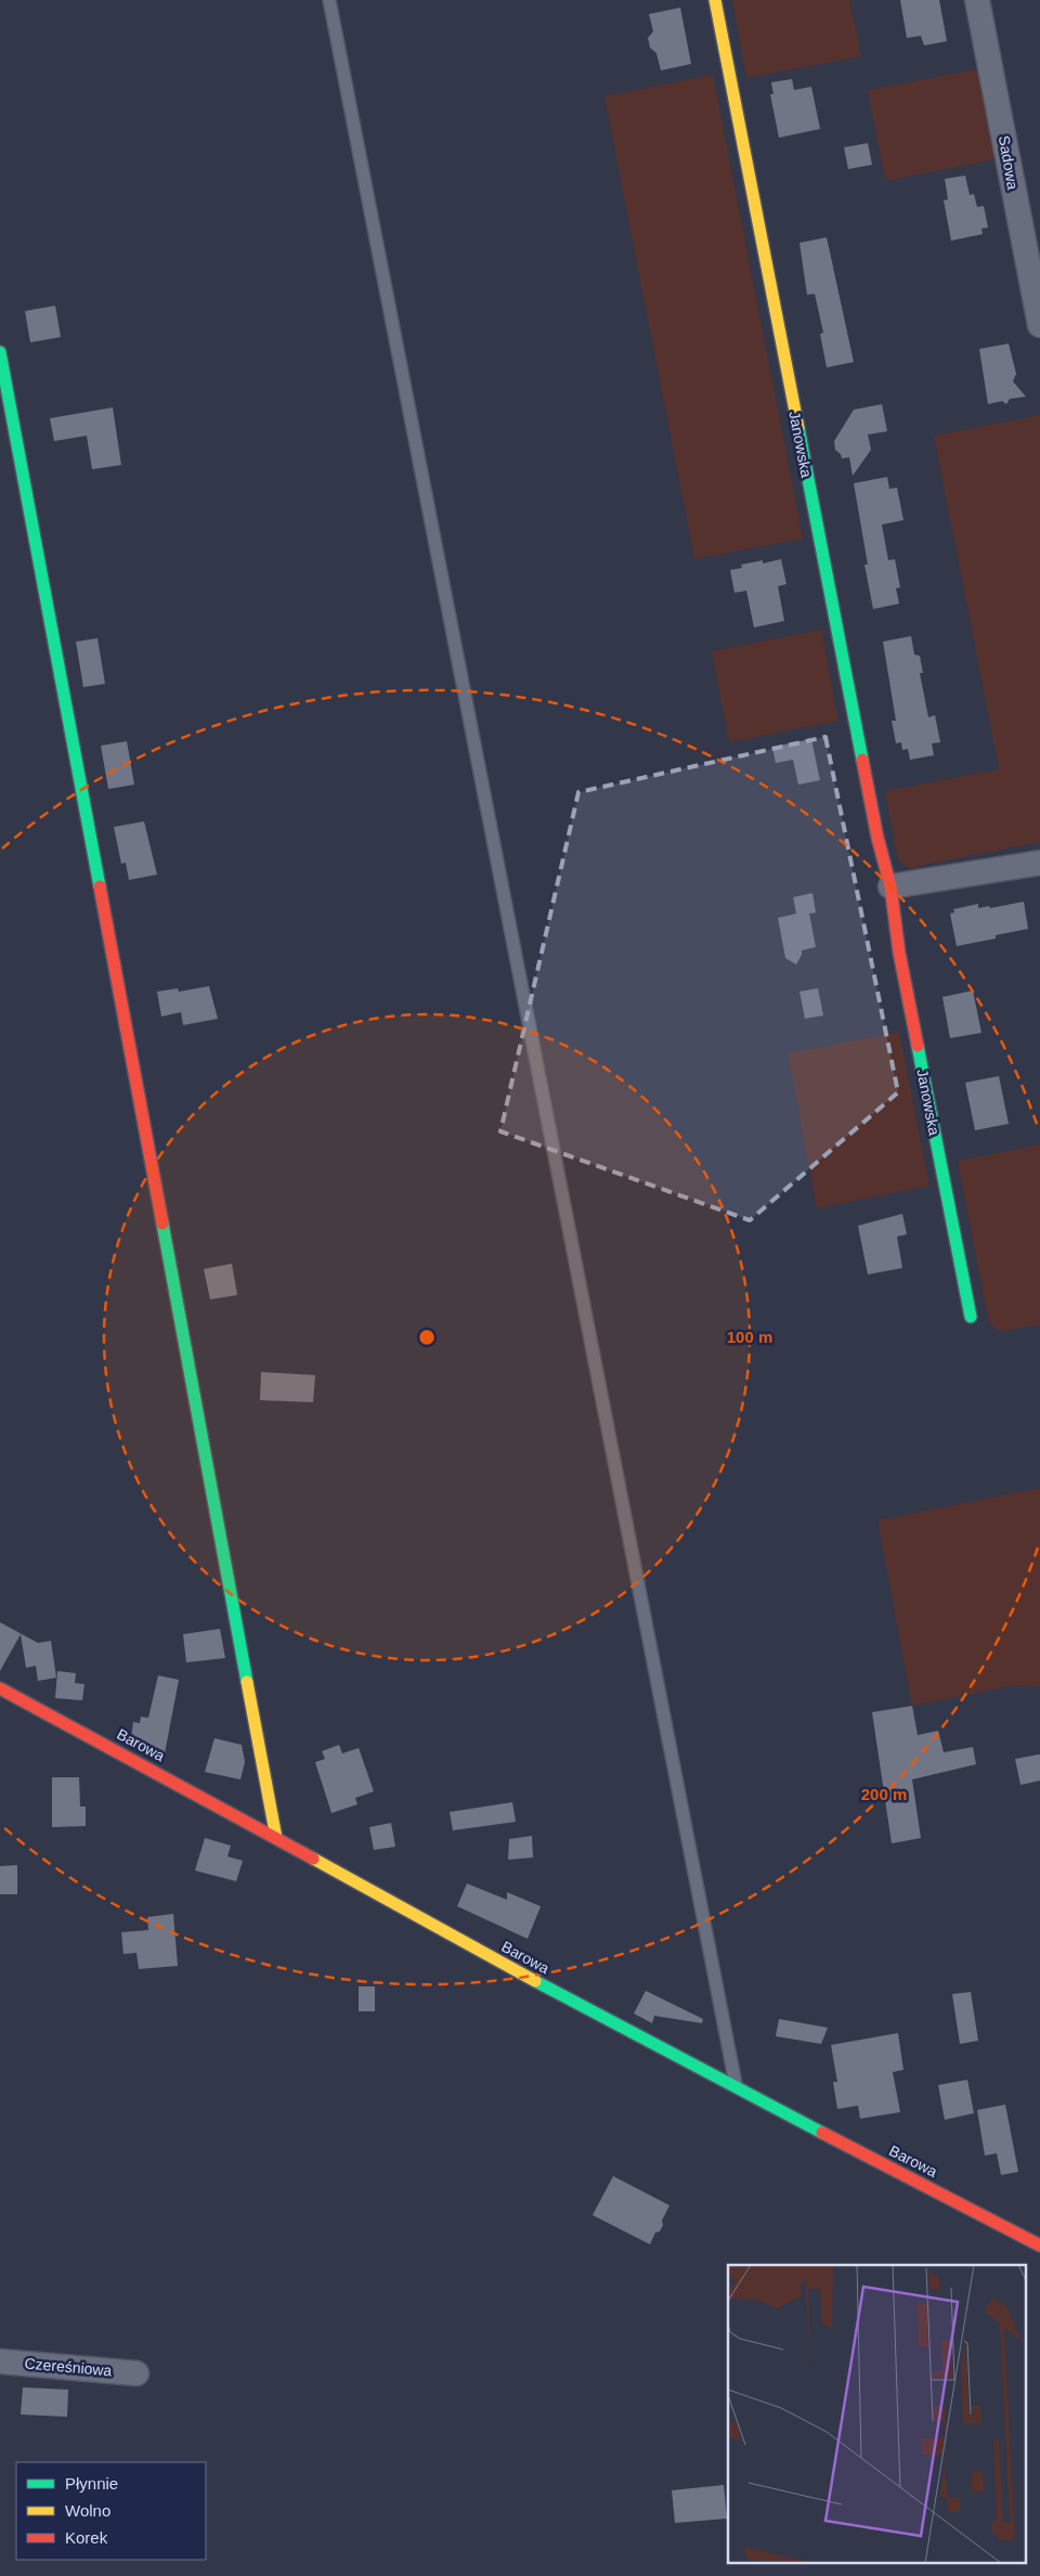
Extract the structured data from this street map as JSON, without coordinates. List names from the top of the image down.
{
  "streets": {
    "street": [
      "Sadowa",
      "Janowska",
      "Barowa",
      "Czereśniowa"
    ]
  },
  "legend": ["Płynnie", "Wolno", "Korek"],
  "rings": ["100 m", "200 m"]
}
